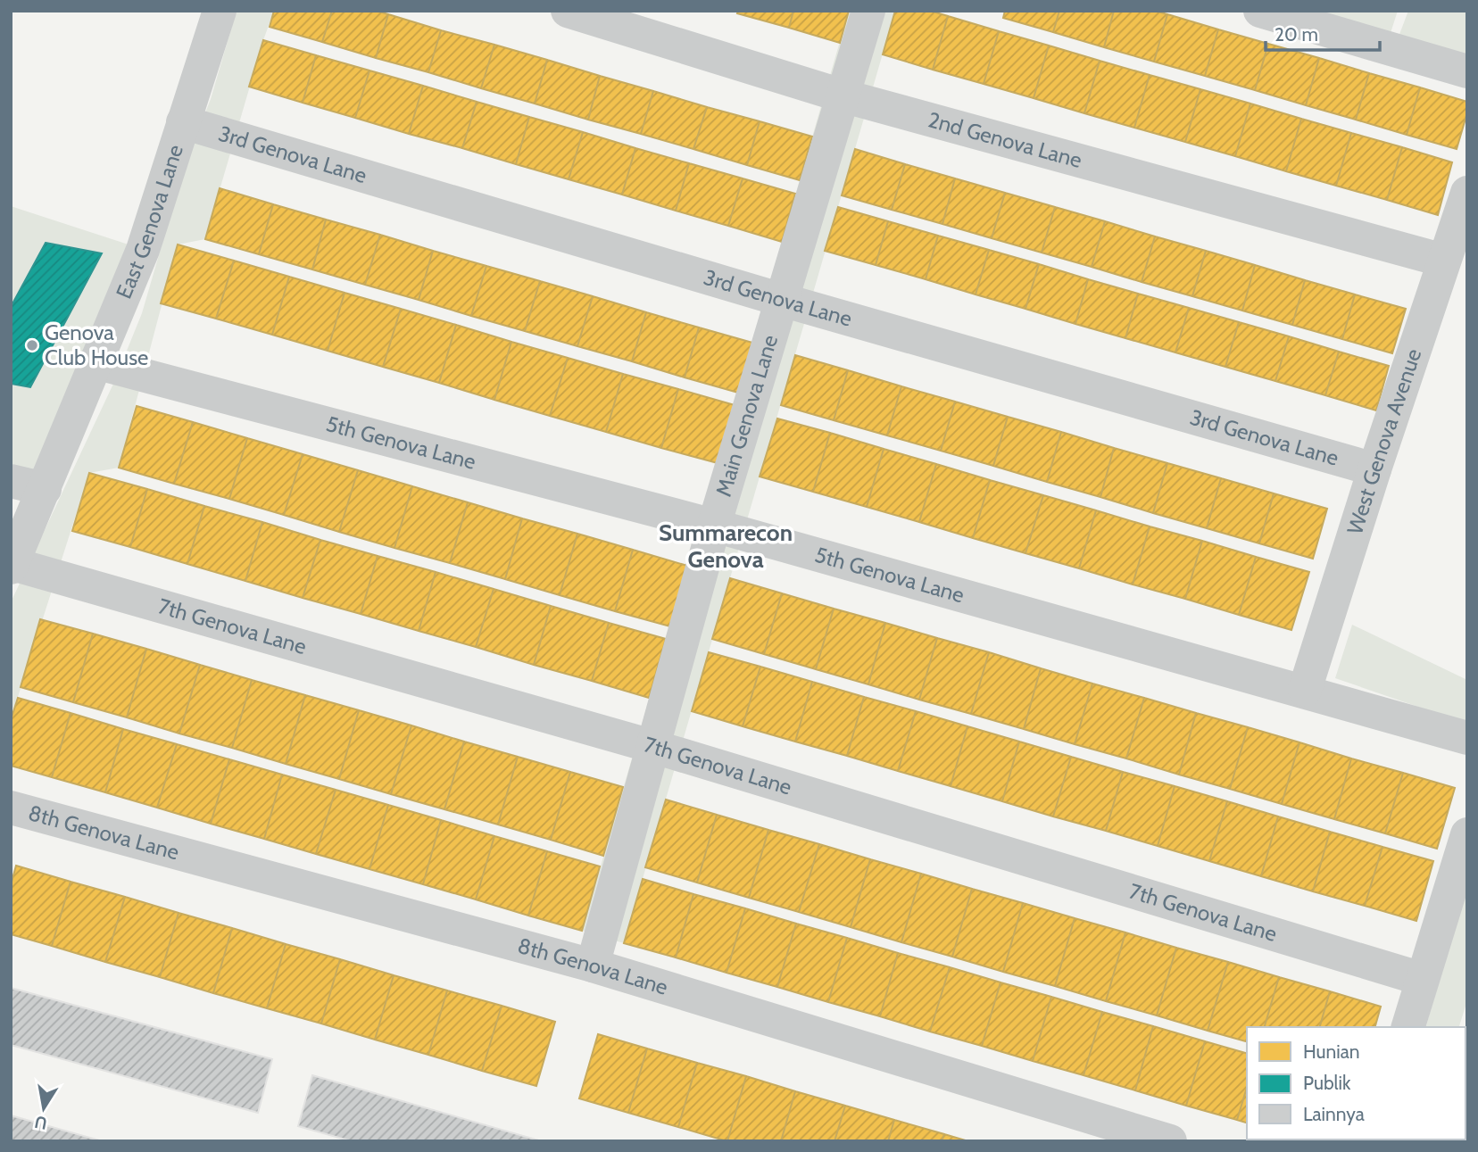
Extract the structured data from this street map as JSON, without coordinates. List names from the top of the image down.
{
  "streets": {
    "street": [
      "2nd Genova Lane",
      "3rd Genova Lane",
      "East Genova Lane",
      "Main Genova Lane",
      "West Genova Avenue",
      "5th Genova Lane",
      "7th Genova Lane",
      "8th Genova Lane"
    ]
  },
  "crossings": [
    ["2nd Genova Lane", "Main Genova Lane"],
    ["2nd Genova Lane", "West Genova Avenue"],
    ["3rd Genova Lane", "East Genova Lane"],
    ["3rd Genova Lane", "Main Genova Lane"],
    ["3rd Genova Lane", "West Genova Avenue"],
    ["East Genova Lane", "5th Genova Lane"],
    ["East Genova Lane", "7th Genova Lane"],
    ["Main Genova Lane", "5th Genova Lane"],
    ["Main Genova Lane", "7th Genova Lane"],
    ["Main Genova Lane", "8th Genova Lane"],
    ["West Genova Avenue", "5th Genova Lane"]
  ],
  "districts": ["Summarecon Genova"],
  "places": ["Genova Club House"],
  "legend": ["Hunian", "Publik", "Lainnya"],
  "scale_bar": "20 m",
  "north": "bottom"
}
